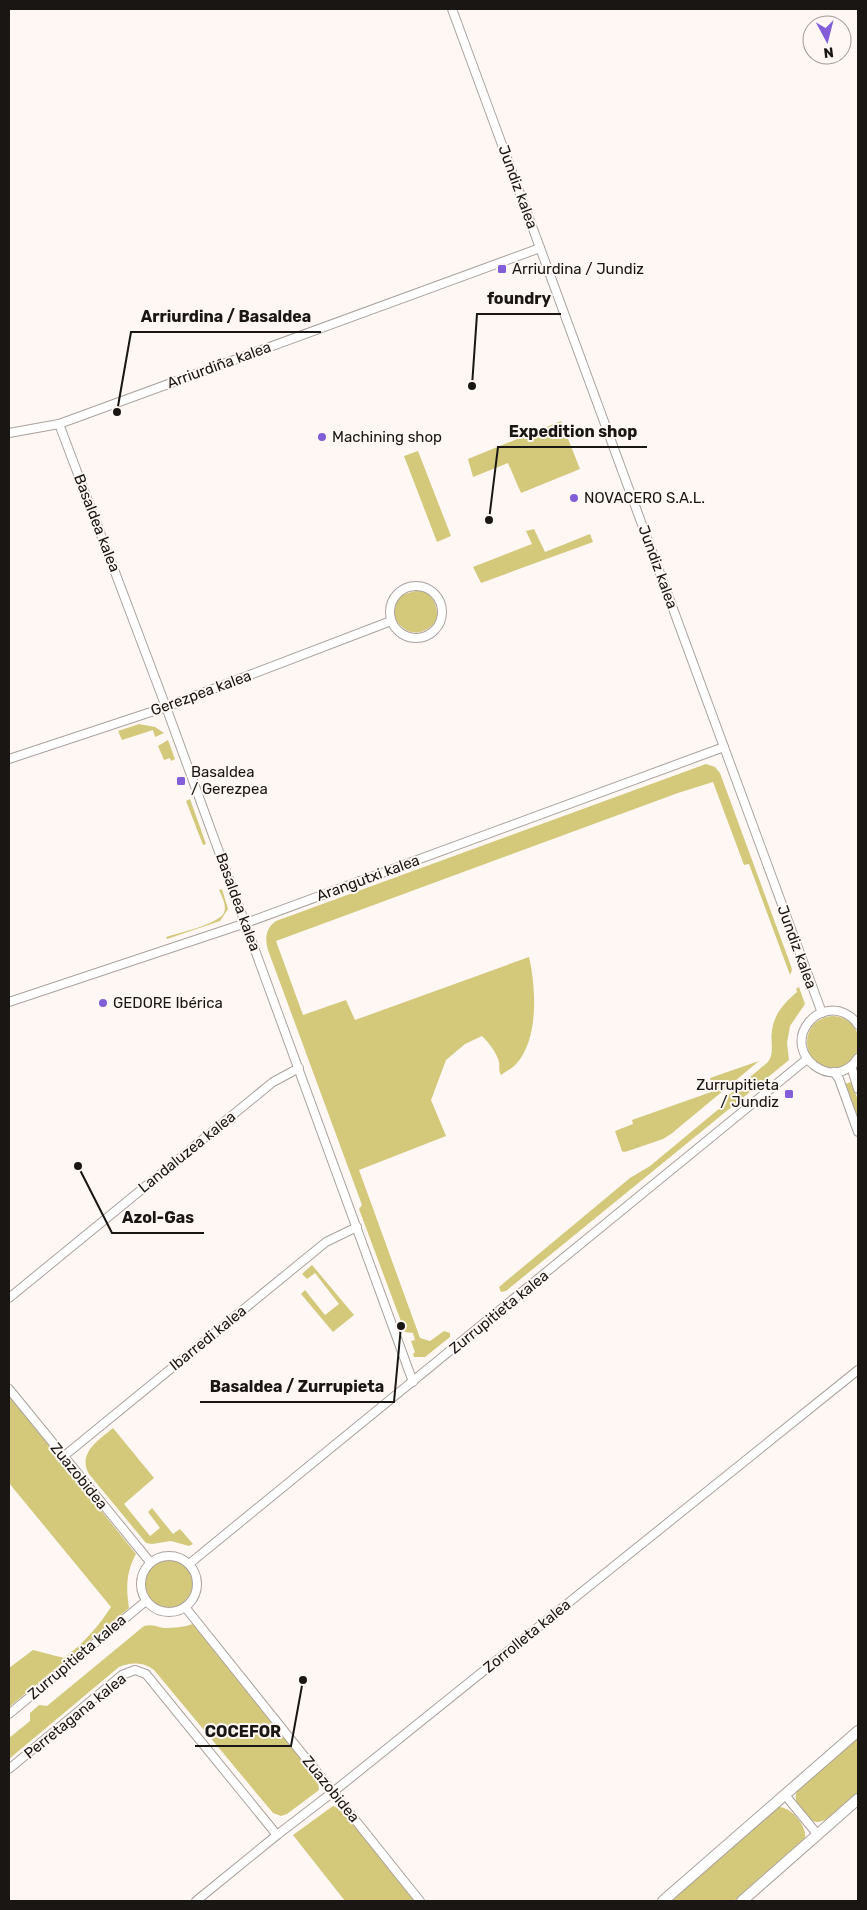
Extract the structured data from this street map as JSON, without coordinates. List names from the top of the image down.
{
  "streets": {
    "street": [
      "Jundiz kalea",
      "Arriurdiña kalea",
      "Basaldea kalea",
      "Gerezpea kalea",
      "Arangutxi kalea",
      "Landaluzea kalea",
      "Zurrupitieta kalea",
      "Ibarredi kalea",
      "Zuazobidea",
      "Zorrolleta kalea",
      "Perretagana kalea"
    ]
  },
  "crossings": [
    ["Jundiz kalea", "Arriurdiña kalea"],
    ["Jundiz kalea", "Arangutxi kalea"],
    ["Arriurdiña kalea", "Basaldea kalea"],
    ["Basaldea kalea", "Gerezpea kalea"],
    ["Basaldea kalea", "Arangutxi kalea"],
    ["Basaldea kalea", "Landaluzea kalea"],
    ["Basaldea kalea", "Zurrupitieta kalea"],
    ["Basaldea kalea", "Ibarredi kalea"],
    ["Zurrupitieta kalea", "Zuazobidea"],
    ["Ibarredi kalea", "Zuazobidea"],
    ["Zuazobidea", "Zorrolleta kalea"],
    ["Zorrolleta kalea", "Perretagana kalea"]
  ],
  "places": {
    "transit": ["Arriurdina / Jundiz", "Basaldea / Gerezpea", "Zurrupitieta / Jundiz"],
    "other": [
      "foundry",
      "Arriurdina / Basaldea",
      "Machining shop",
      "NOVACERO S.A.L.",
      "Expedition shop",
      "GEDORE Ibérica",
      "Azol-Gas",
      "Basaldea / Zurrupieta",
      "COCEFOR"
    ]
  },
  "north": "bottom"
}
